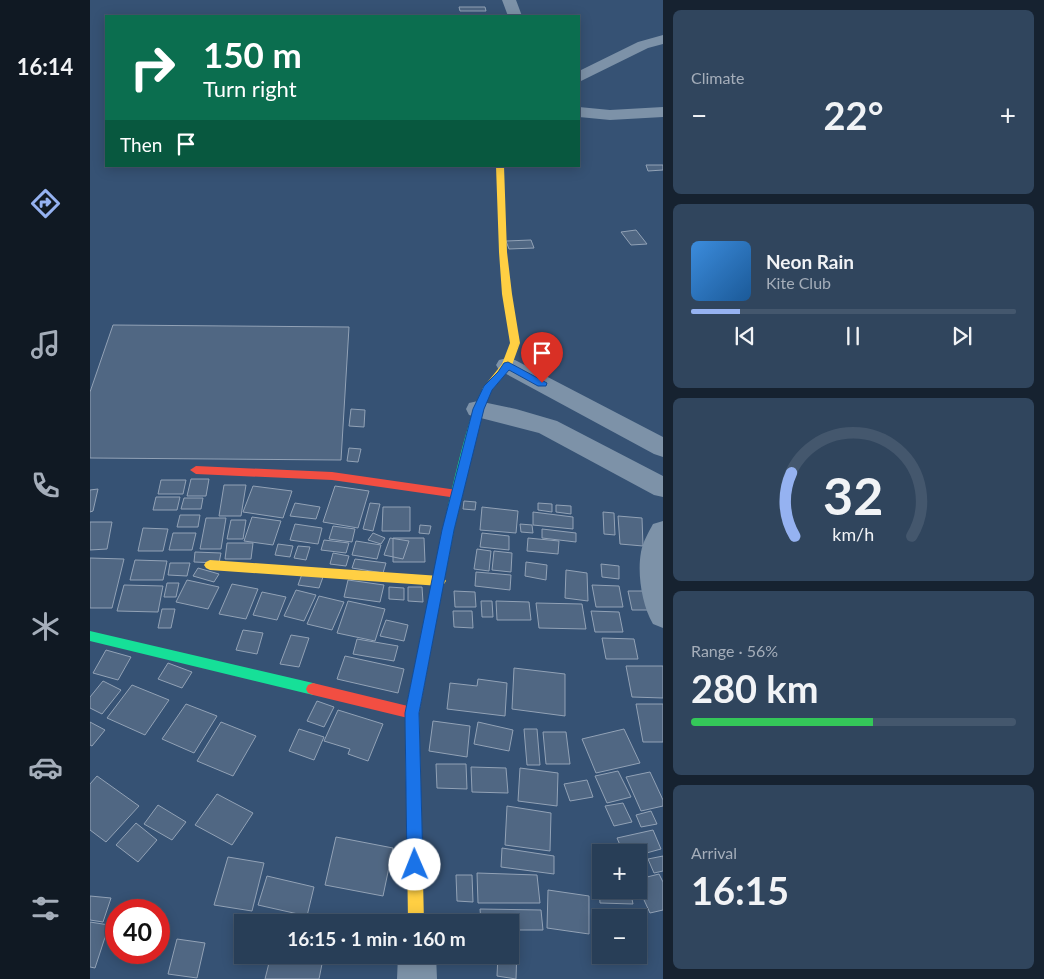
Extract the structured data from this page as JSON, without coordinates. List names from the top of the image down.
{
  "page": {
    "tabs": "16:14",
    "tile": [
      "Climate",
      ["Range · 56%", "280 km"],
      ["Arrival", "16:15"]
    ],
    "turn": ["150 m", "Turn right"],
    "heat": ["−", "22°", "+"],
    "then": "Then",
    "song": ["Neon Rain", "Kite Club"],
    "map_buttons": ["+", "−"],
    "limit": "40",
    "trip": "16:15 · 1 min · 160 m",
    "gauge": ["32", "km/h"]
  }
}
